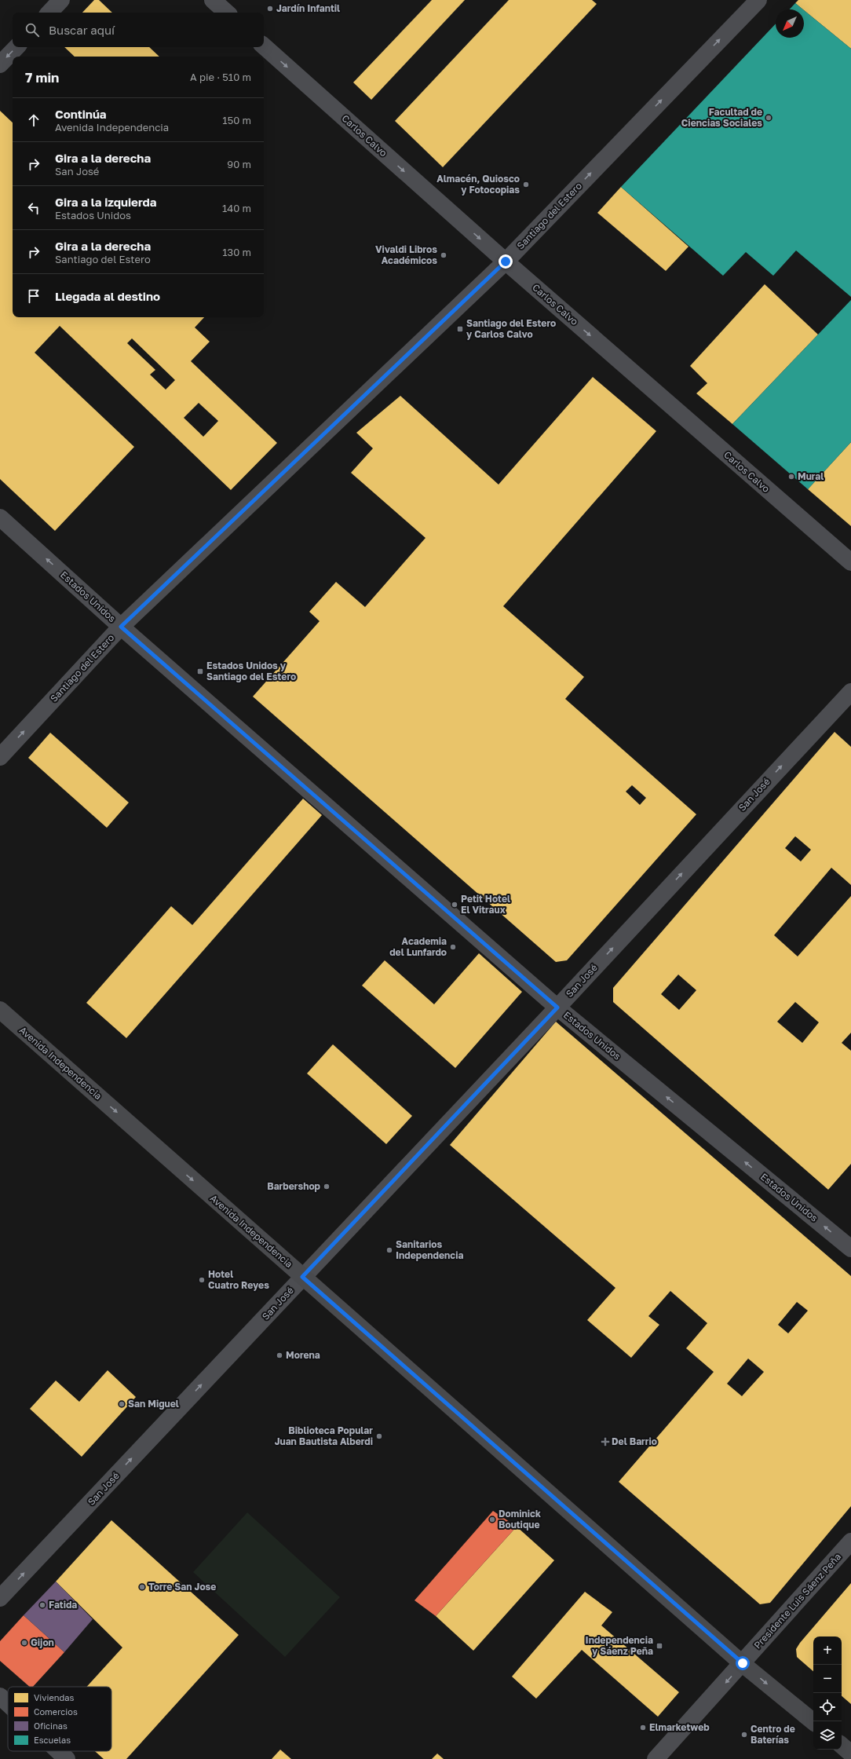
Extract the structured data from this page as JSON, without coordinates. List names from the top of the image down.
{
  "streets": {
    "main road": ["Avenida Independencia"],
    "street": [
      "Carlos Calvo",
      "Santiago del Estero",
      "Estados Unidos",
      "San José",
      "Presidente Luis Sáenz Peña"
    ]
  },
  "crossings": [
    ["Carlos Calvo", "Santiago del Estero"],
    ["Santiago del Estero", "Estados Unidos"],
    ["Estados Unidos", "San José"],
    ["San José", "Avenida Independencia"],
    ["Avenida Independencia", "Presidente Luis Sáenz Peña"]
  ],
  "one_way": [
    "Carlos Calvo",
    "Santiago del Estero",
    "Estados Unidos",
    "San José",
    "Avenida Independencia",
    "Presidente Luis Sáenz Peña"
  ],
  "places": {
    "other": [
      "Jardín Infantil",
      "Facultad de Ciencias Sociales",
      "Almacén, Quiosco y Fotocopias",
      "Vivaldi Libros Académicos",
      "Mural",
      "Petit Hotel El Vitraux",
      "Academia del Lunfardo",
      "Barbershop",
      "Sanitarios Independencia",
      "Hotel Cuatro Reyes",
      "Morena",
      "San Miguel",
      "Biblioteca Popular Juan Bautista Alberdi",
      "Dominick Boutique",
      "Torre San Jose",
      "Fatida",
      "Gijon",
      "Elmarketweb",
      "Centro de Baterías"
    ],
    "transit": ["Santiago del Estero y Carlos Calvo", "Estados Unidos y Santiago del Estero", "Independencia y Sáenz Peña"],
    "health": ["Del Barrio"]
  },
  "legend": [
    "Viviendas",
    "Comercios",
    "Oficinas",
    "Escuelas"
  ],
  "north": "bottom left",
  "page": {
    "search": "Buscar aquí",
    "heading": ["7 min", "A pie · 510 m"],
    "list": [
      ["Continúa", "Avenida Independencia", "150 m"],
      ["Gira a la derecha", "San José", "90 m"],
      ["Gira a la izquierda", "Estados Unidos", "140 m"],
      ["Gira a la derecha", "Santiago del Estero", "130 m"],
      "Llegada al destino"
    ],
    "map_buttons": ["+", "−"]
  }
}
